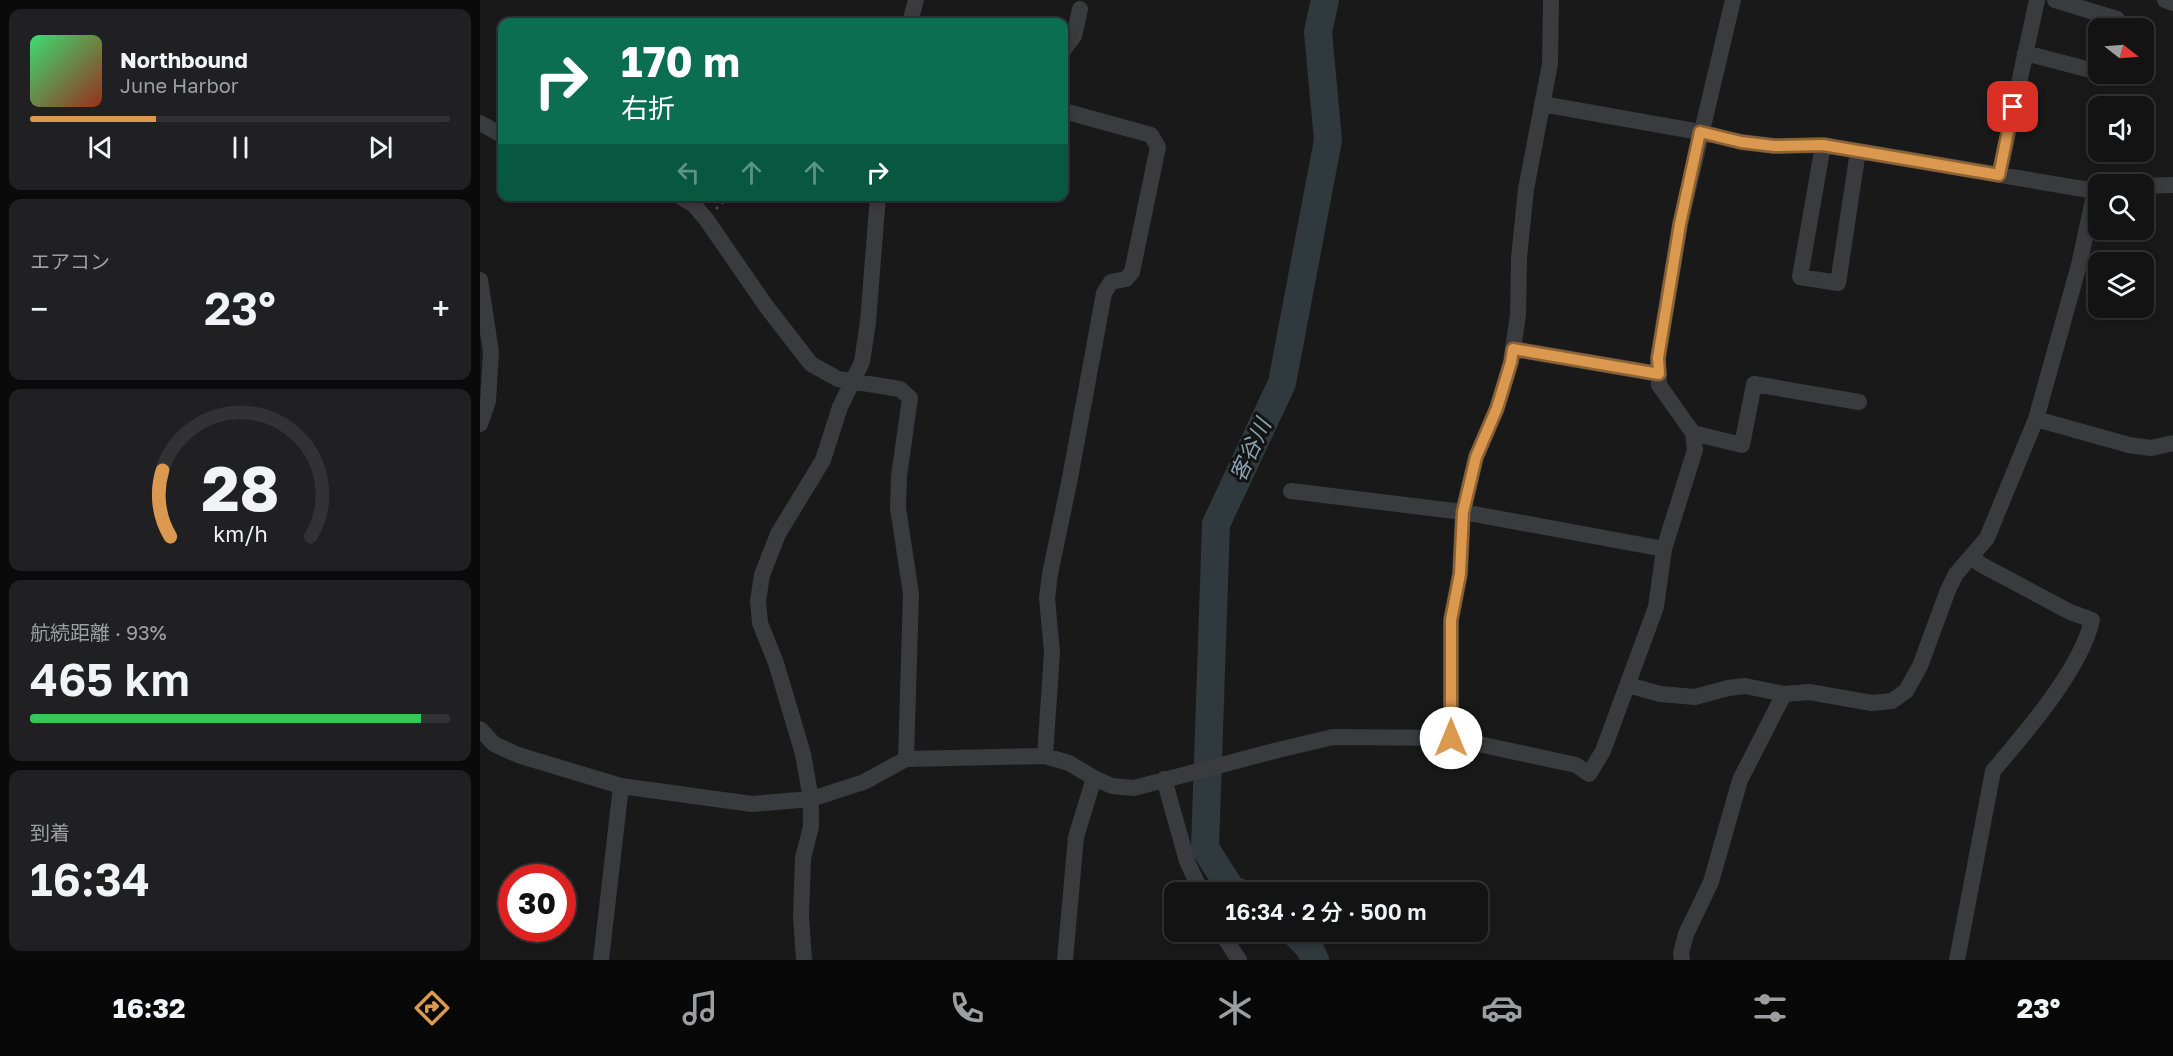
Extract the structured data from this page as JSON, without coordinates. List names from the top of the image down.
{
  "water": ["客谷川"],
  "north": "right",
  "page": {
    "turn": ["170 m", "右折"],
    "song": ["Northbound", "June Harbor"],
    "tile": [
      "エアコン",
      ["航続距離 · 93%", "465 km"],
      ["到着", "16:34"]
    ],
    "heat": ["−", "23°", "+"],
    "limit": "30",
    "trip": "16:34 · 2 分 · 500 m",
    "tabs": ["16:32", "23°"],
    "gauge": ["28", "km/h"]
  }
}
